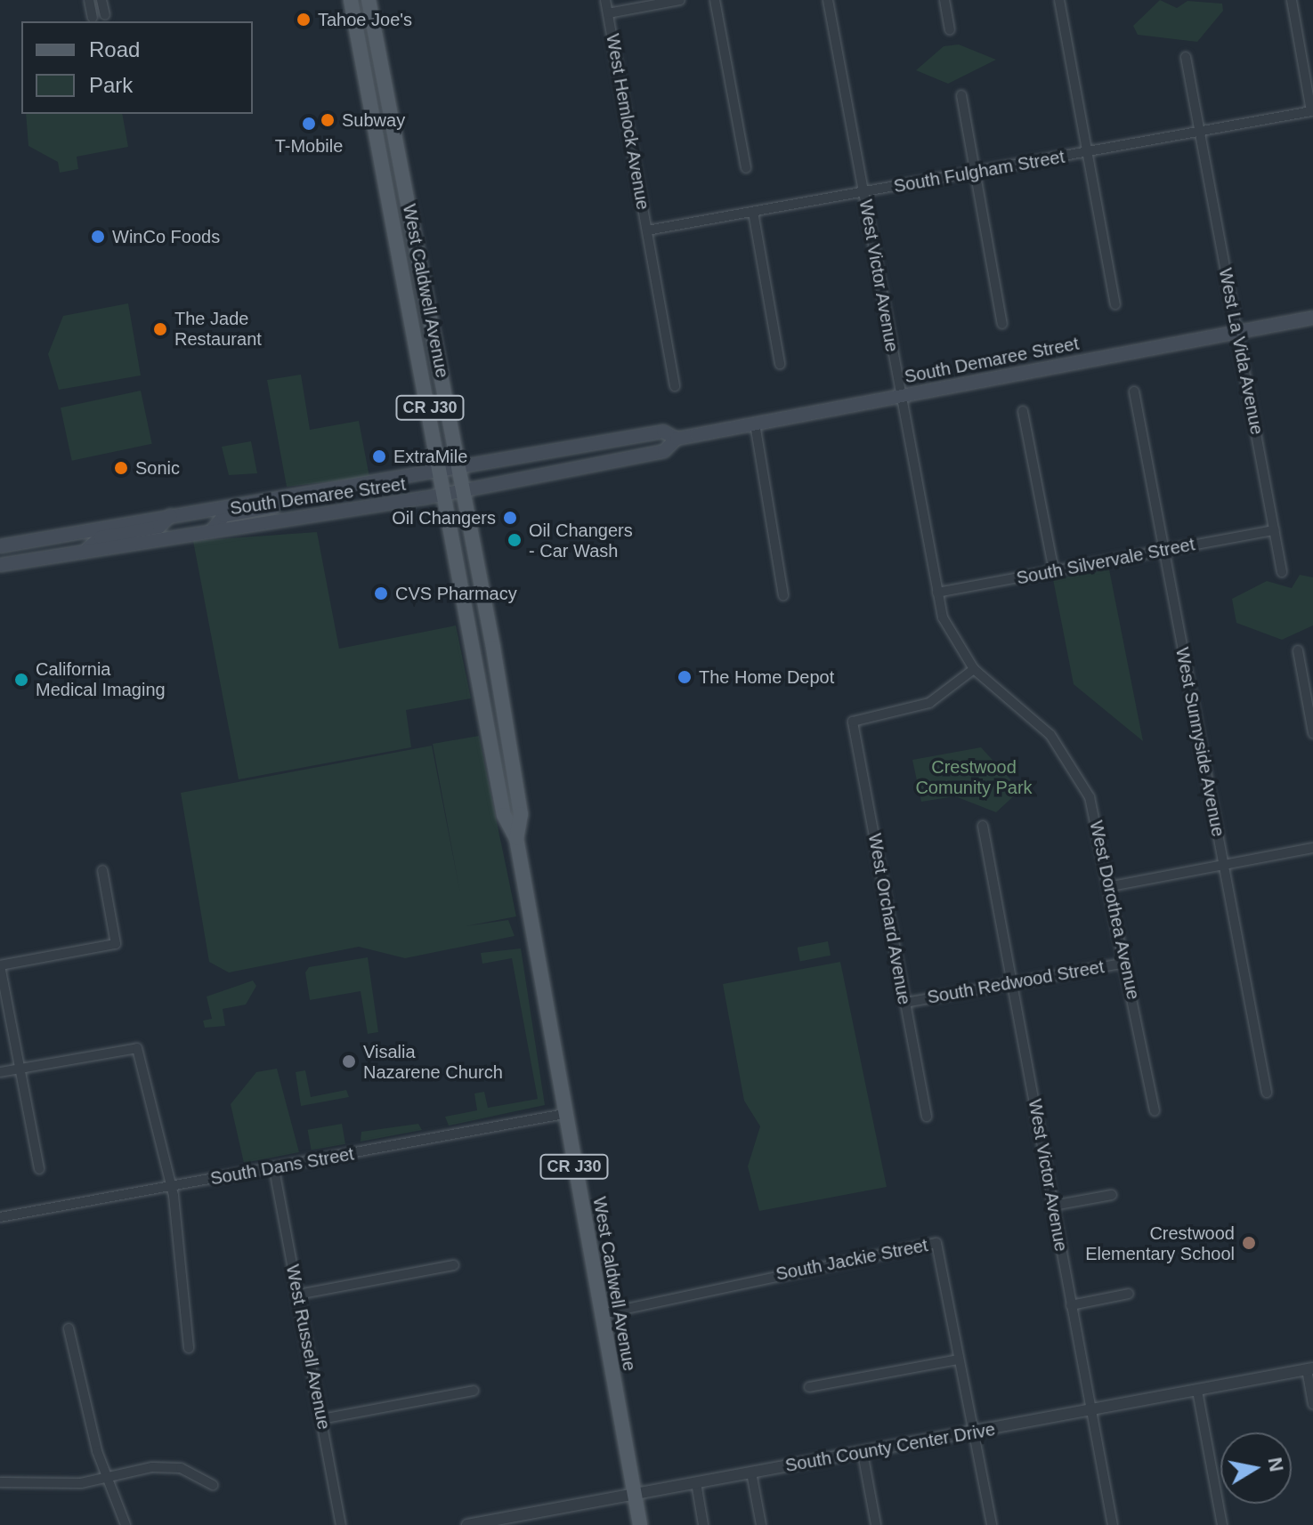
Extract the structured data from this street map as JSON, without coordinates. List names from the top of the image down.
{
  "streets": {
    "main road": ["West Caldwell Avenue", "South Demaree Street", "CR J30"],
    "street": [
      "West Hemlock Avenue",
      "South Fulgham Street",
      "West Victor Avenue",
      "West La Vida Avenue",
      "South Silvervale Street",
      "West Sunnyside Avenue",
      "West Dorothea Avenue",
      "West Orchard Avenue",
      "South Redwood Street",
      "South Dans Street",
      "South Jackie Street",
      "West Russell Avenue",
      "South County Center Drive"
    ]
  },
  "crossings": [
    ["West Hemlock Avenue", "South Fulgham Street"],
    ["South Fulgham Street", "West Victor Avenue"],
    ["South Fulgham Street", "West La Vida Avenue"],
    ["West Victor Avenue", "South Demaree Street"],
    ["West Victor Avenue", "South Silvervale Street"],
    ["West Victor Avenue", "West Dorothea Avenue"],
    ["West Victor Avenue", "West Orchard Avenue"],
    ["West Victor Avenue", "South Redwood Street"],
    ["West Victor Avenue", "South County Center Drive"],
    ["West Caldwell Avenue", "South Demaree Street"],
    ["West Caldwell Avenue", "South Dans Street"],
    ["West Caldwell Avenue", "South Jackie Street"],
    ["West Caldwell Avenue", "South County Center Drive"],
    ["West La Vida Avenue", "South Demaree Street"],
    ["West La Vida Avenue", "South Silvervale Street"],
    ["South Silvervale Street", "West Sunnyside Avenue"],
    ["West Dorothea Avenue", "West Orchard Avenue"],
    ["West Dorothea Avenue", "South Redwood Street"],
    ["West Orchard Avenue", "South Redwood Street"],
    ["South Dans Street", "West Russell Avenue"]
  ],
  "parks": ["Crestwood Comunity Park"],
  "places": [
    "Tahoe Joe's",
    "Subway",
    "T-Mobile",
    "WinCo Foods",
    "The Jade Restaurant",
    "ExtraMile",
    "Sonic",
    "Oil Changers",
    "Oil Changers - Car Wash",
    "CVS Pharmacy",
    "The Home Depot",
    "California Medical Imaging",
    "Visalia Nazarene Church",
    "Crestwood Elementary School"
  ],
  "legend": ["Road", "Park"],
  "north": "right"
}
